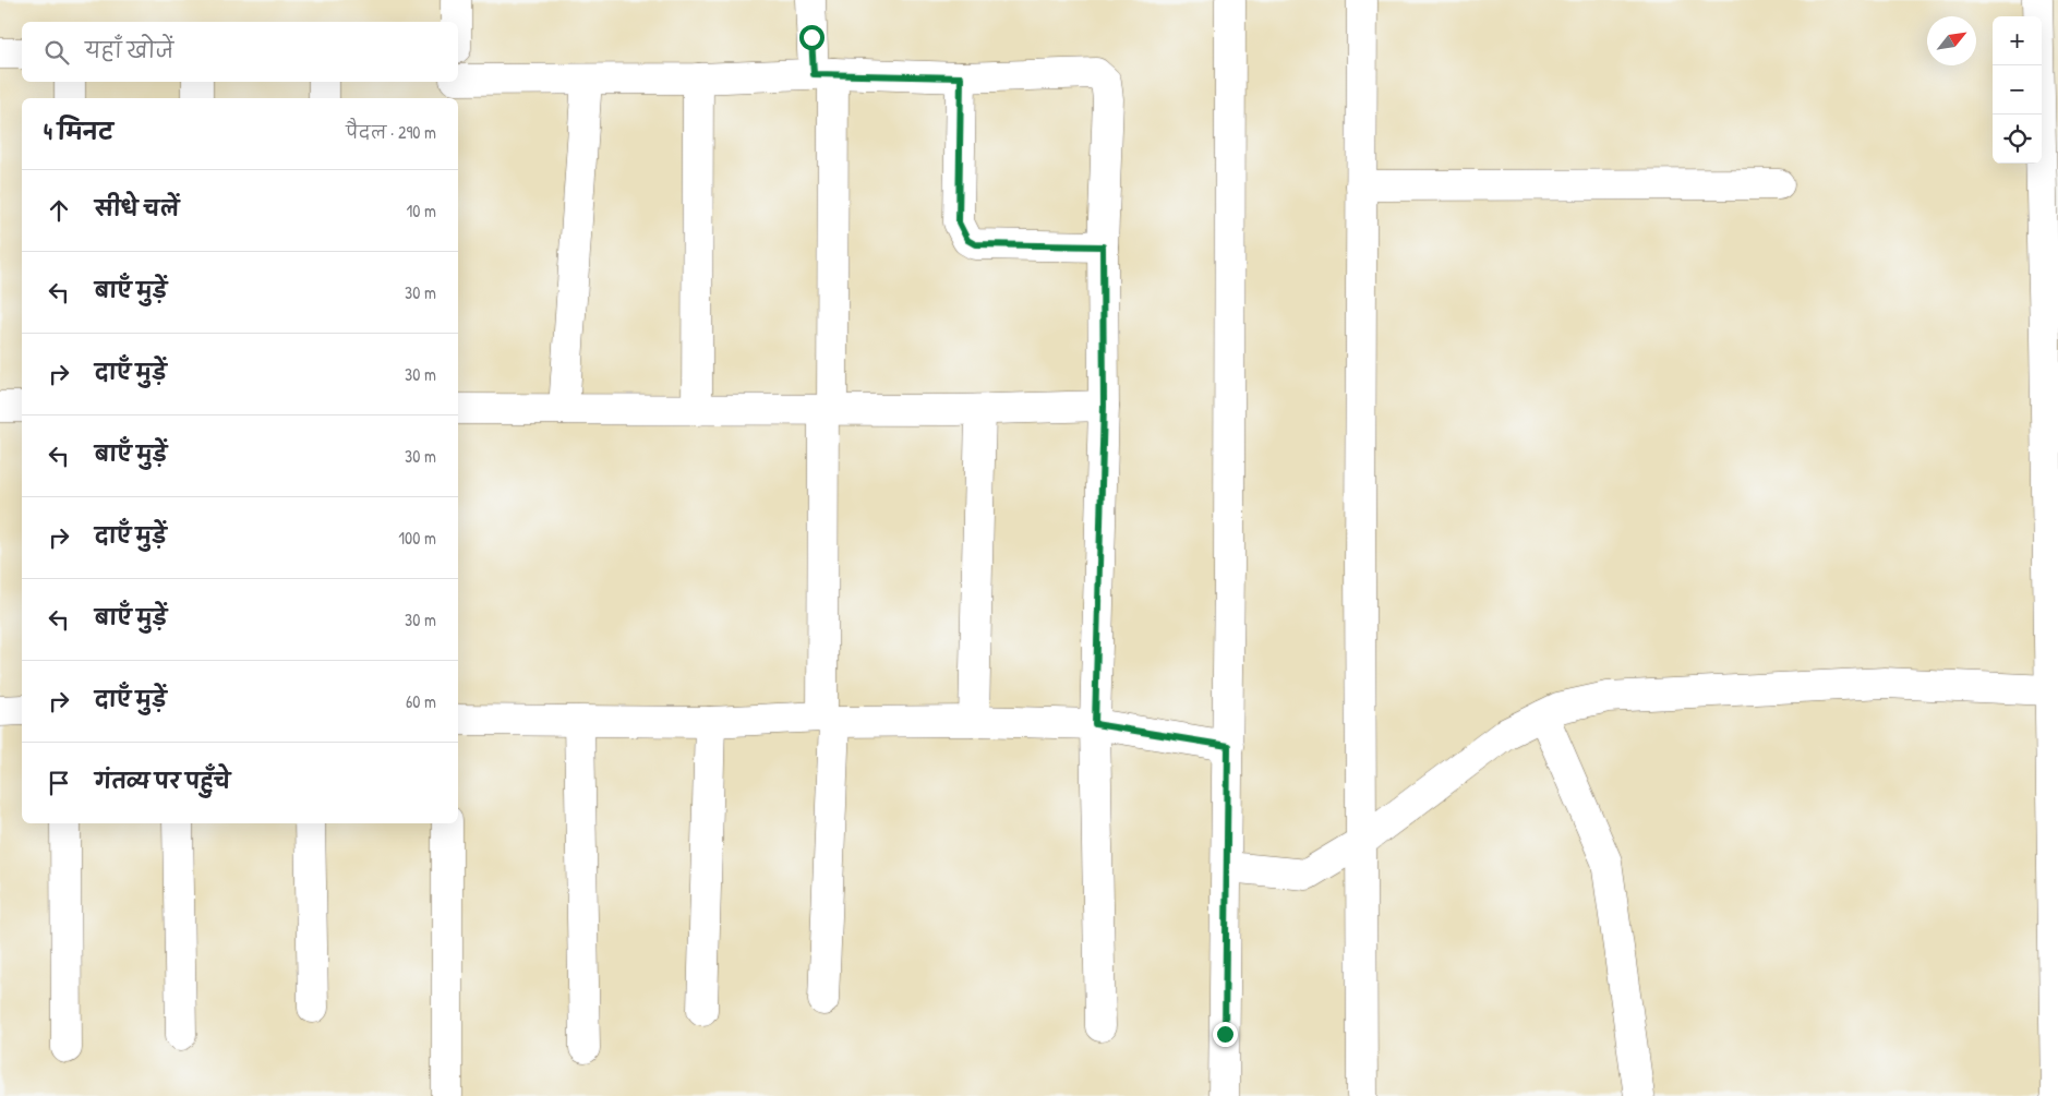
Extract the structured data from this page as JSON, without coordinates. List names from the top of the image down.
{
  "north": "top right",
  "page": {
    "map_buttons": ["+", "−"],
    "search": "यहाँ खोजें",
    "heading": ["4 मिनट", "पैदल · 290 m"],
    "list": [
      ["सीधे चलें", "10 m"],
      ["बाएँ मुड़ें", "30 m"],
      ["दाएँ मुड़ें", "30 m"],
      ["बाएँ मुड़ें", "30 m"],
      ["दाएँ मुड़ें", "100 m"],
      ["बाएँ मुड़ें", "30 m"],
      ["दाएँ मुड़ें", "60 m"],
      "गंतव्य पर पहुँचे"
    ]
  }
}
